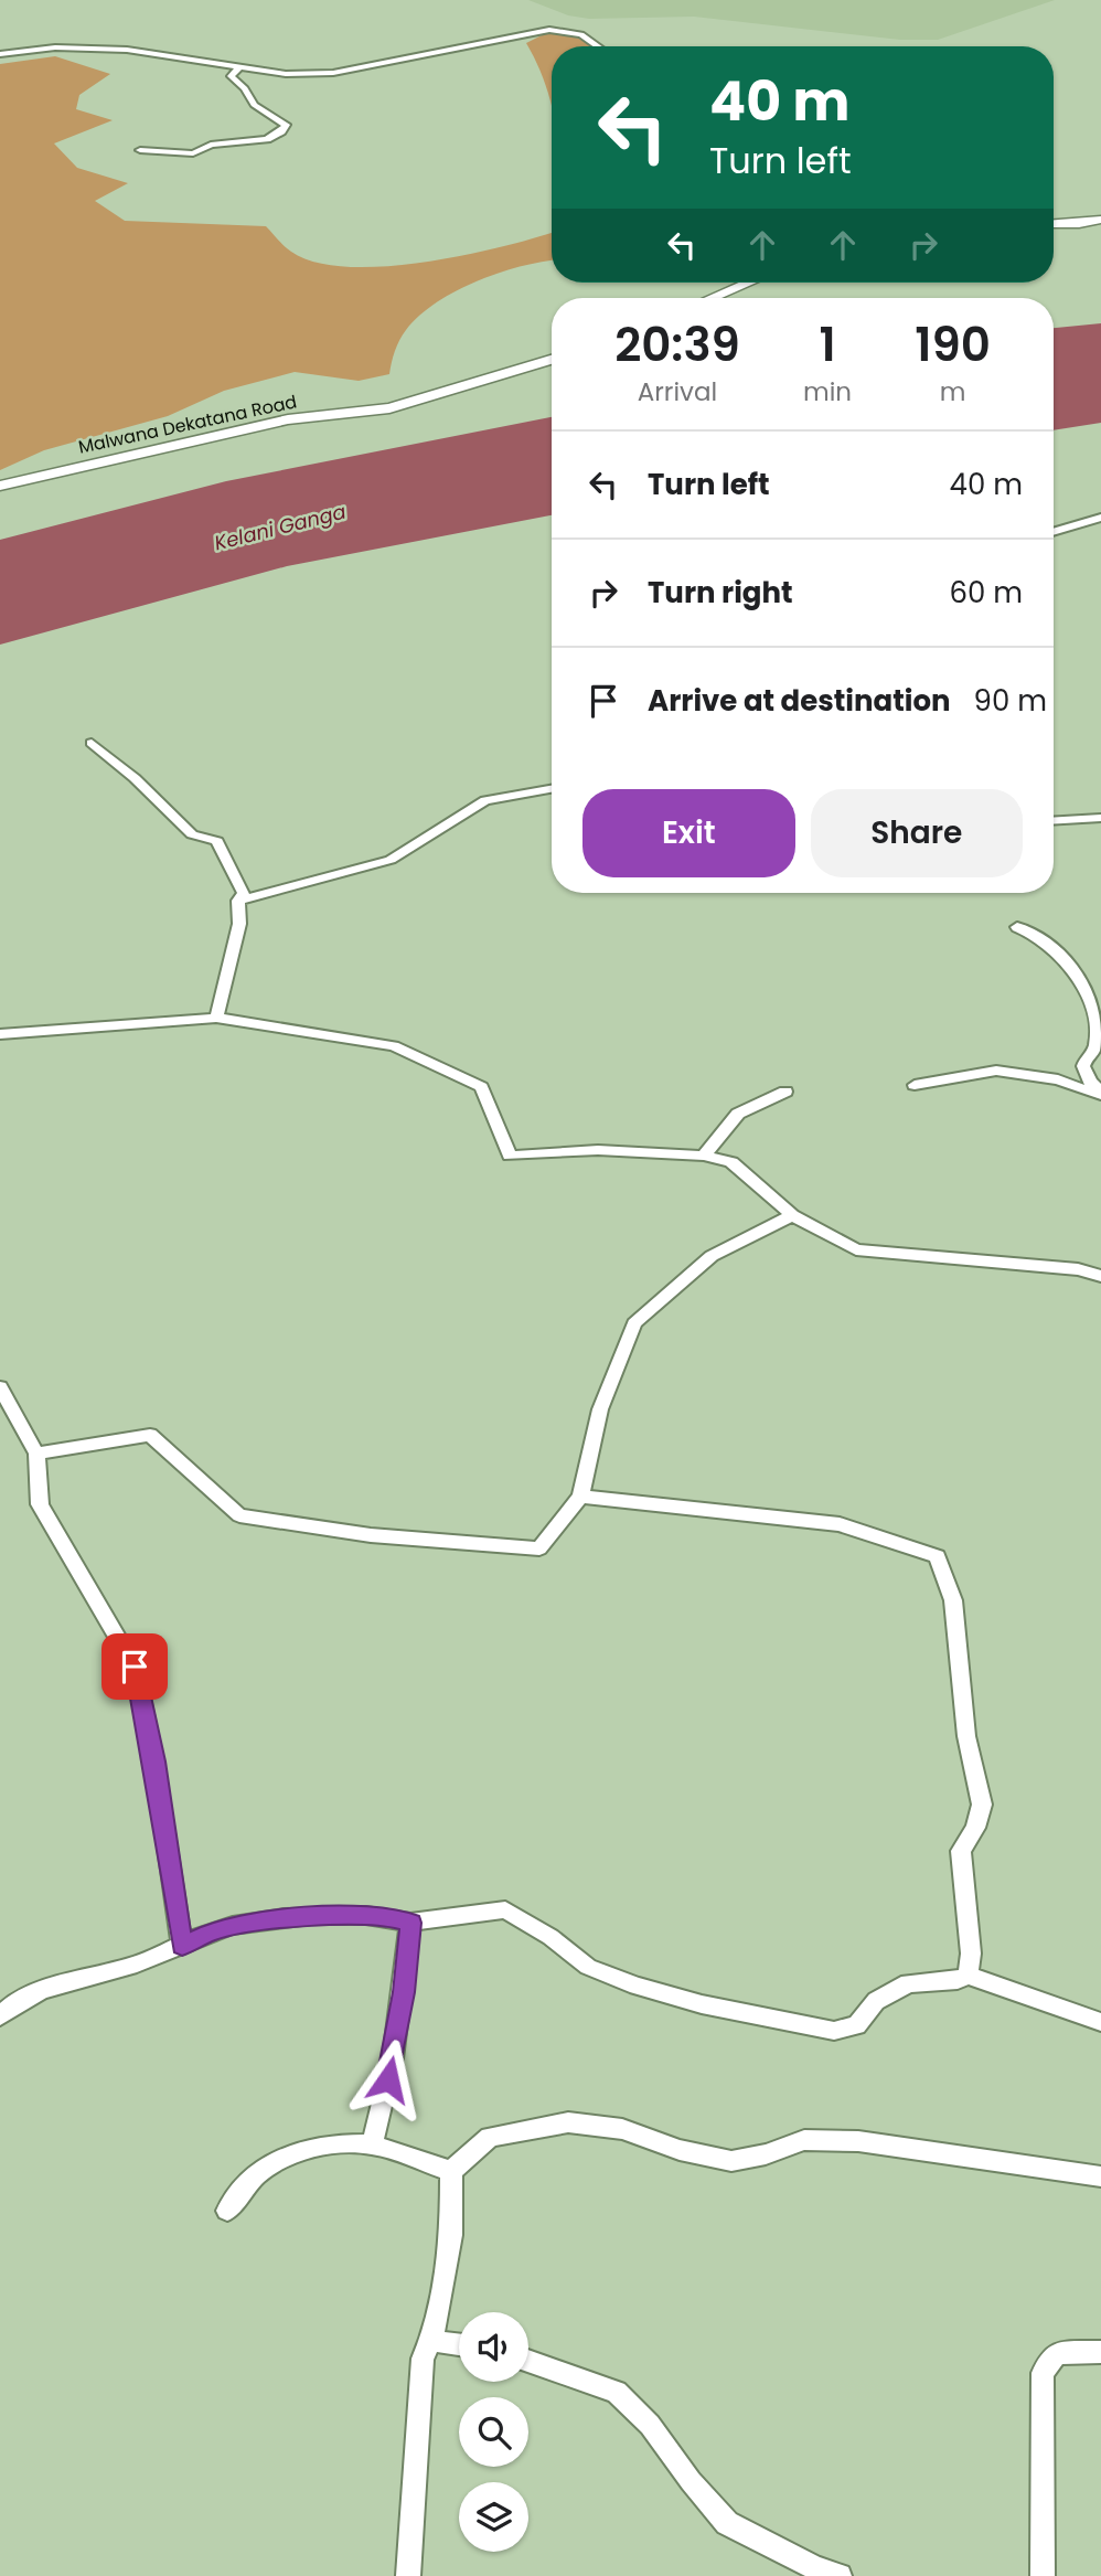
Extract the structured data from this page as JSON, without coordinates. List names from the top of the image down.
{
  "streets": {
    "main road": ["Malwana Dekatana Road"]
  },
  "water": ["Kelani Ganga"],
  "page": {
    "turn": ["40 m", "Turn left"],
    "eta": [
      "20:39",
      "Arrival",
      "1",
      "min",
      "190",
      "m"
    ],
    "list": [
      {
        "name": "Turn left",
        "value": "40 m"
      },
      {
        "name": "Turn right",
        "value": "60 m"
      },
      {
        "name": "Arrive at destination",
        "value": "90 m"
      }
    ],
    "buttons": ["Exit", "Share"]
  }
}
